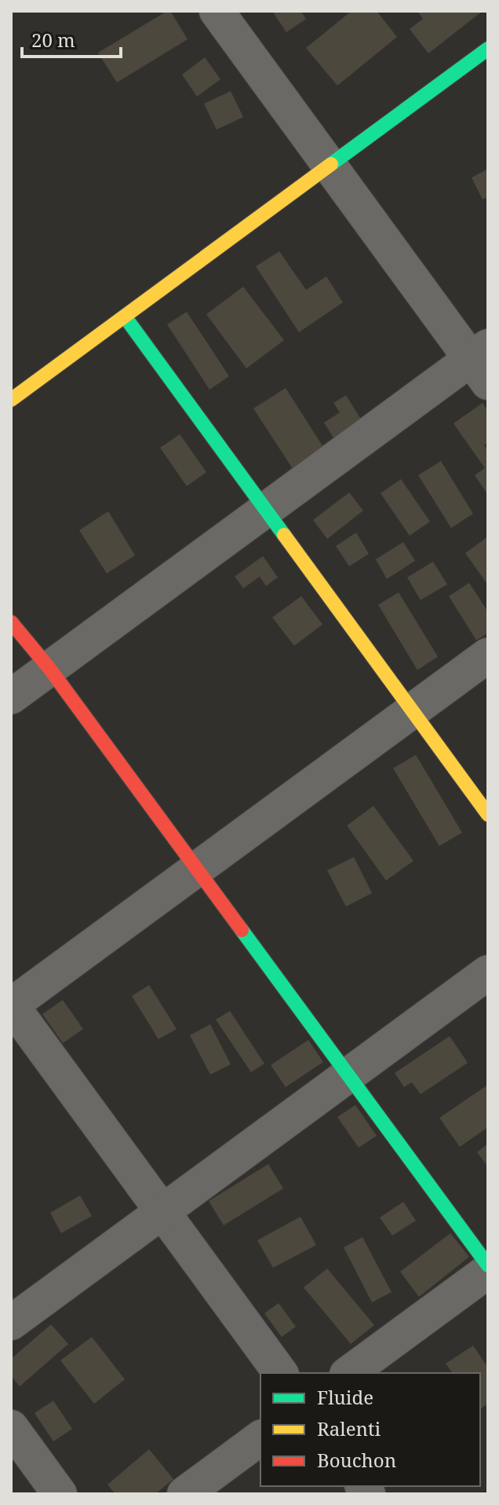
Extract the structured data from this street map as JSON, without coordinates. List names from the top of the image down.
{
  "legend": ["Fluide", "Ralenti", "Bouchon"],
  "scale_bar": "20 m"
}
